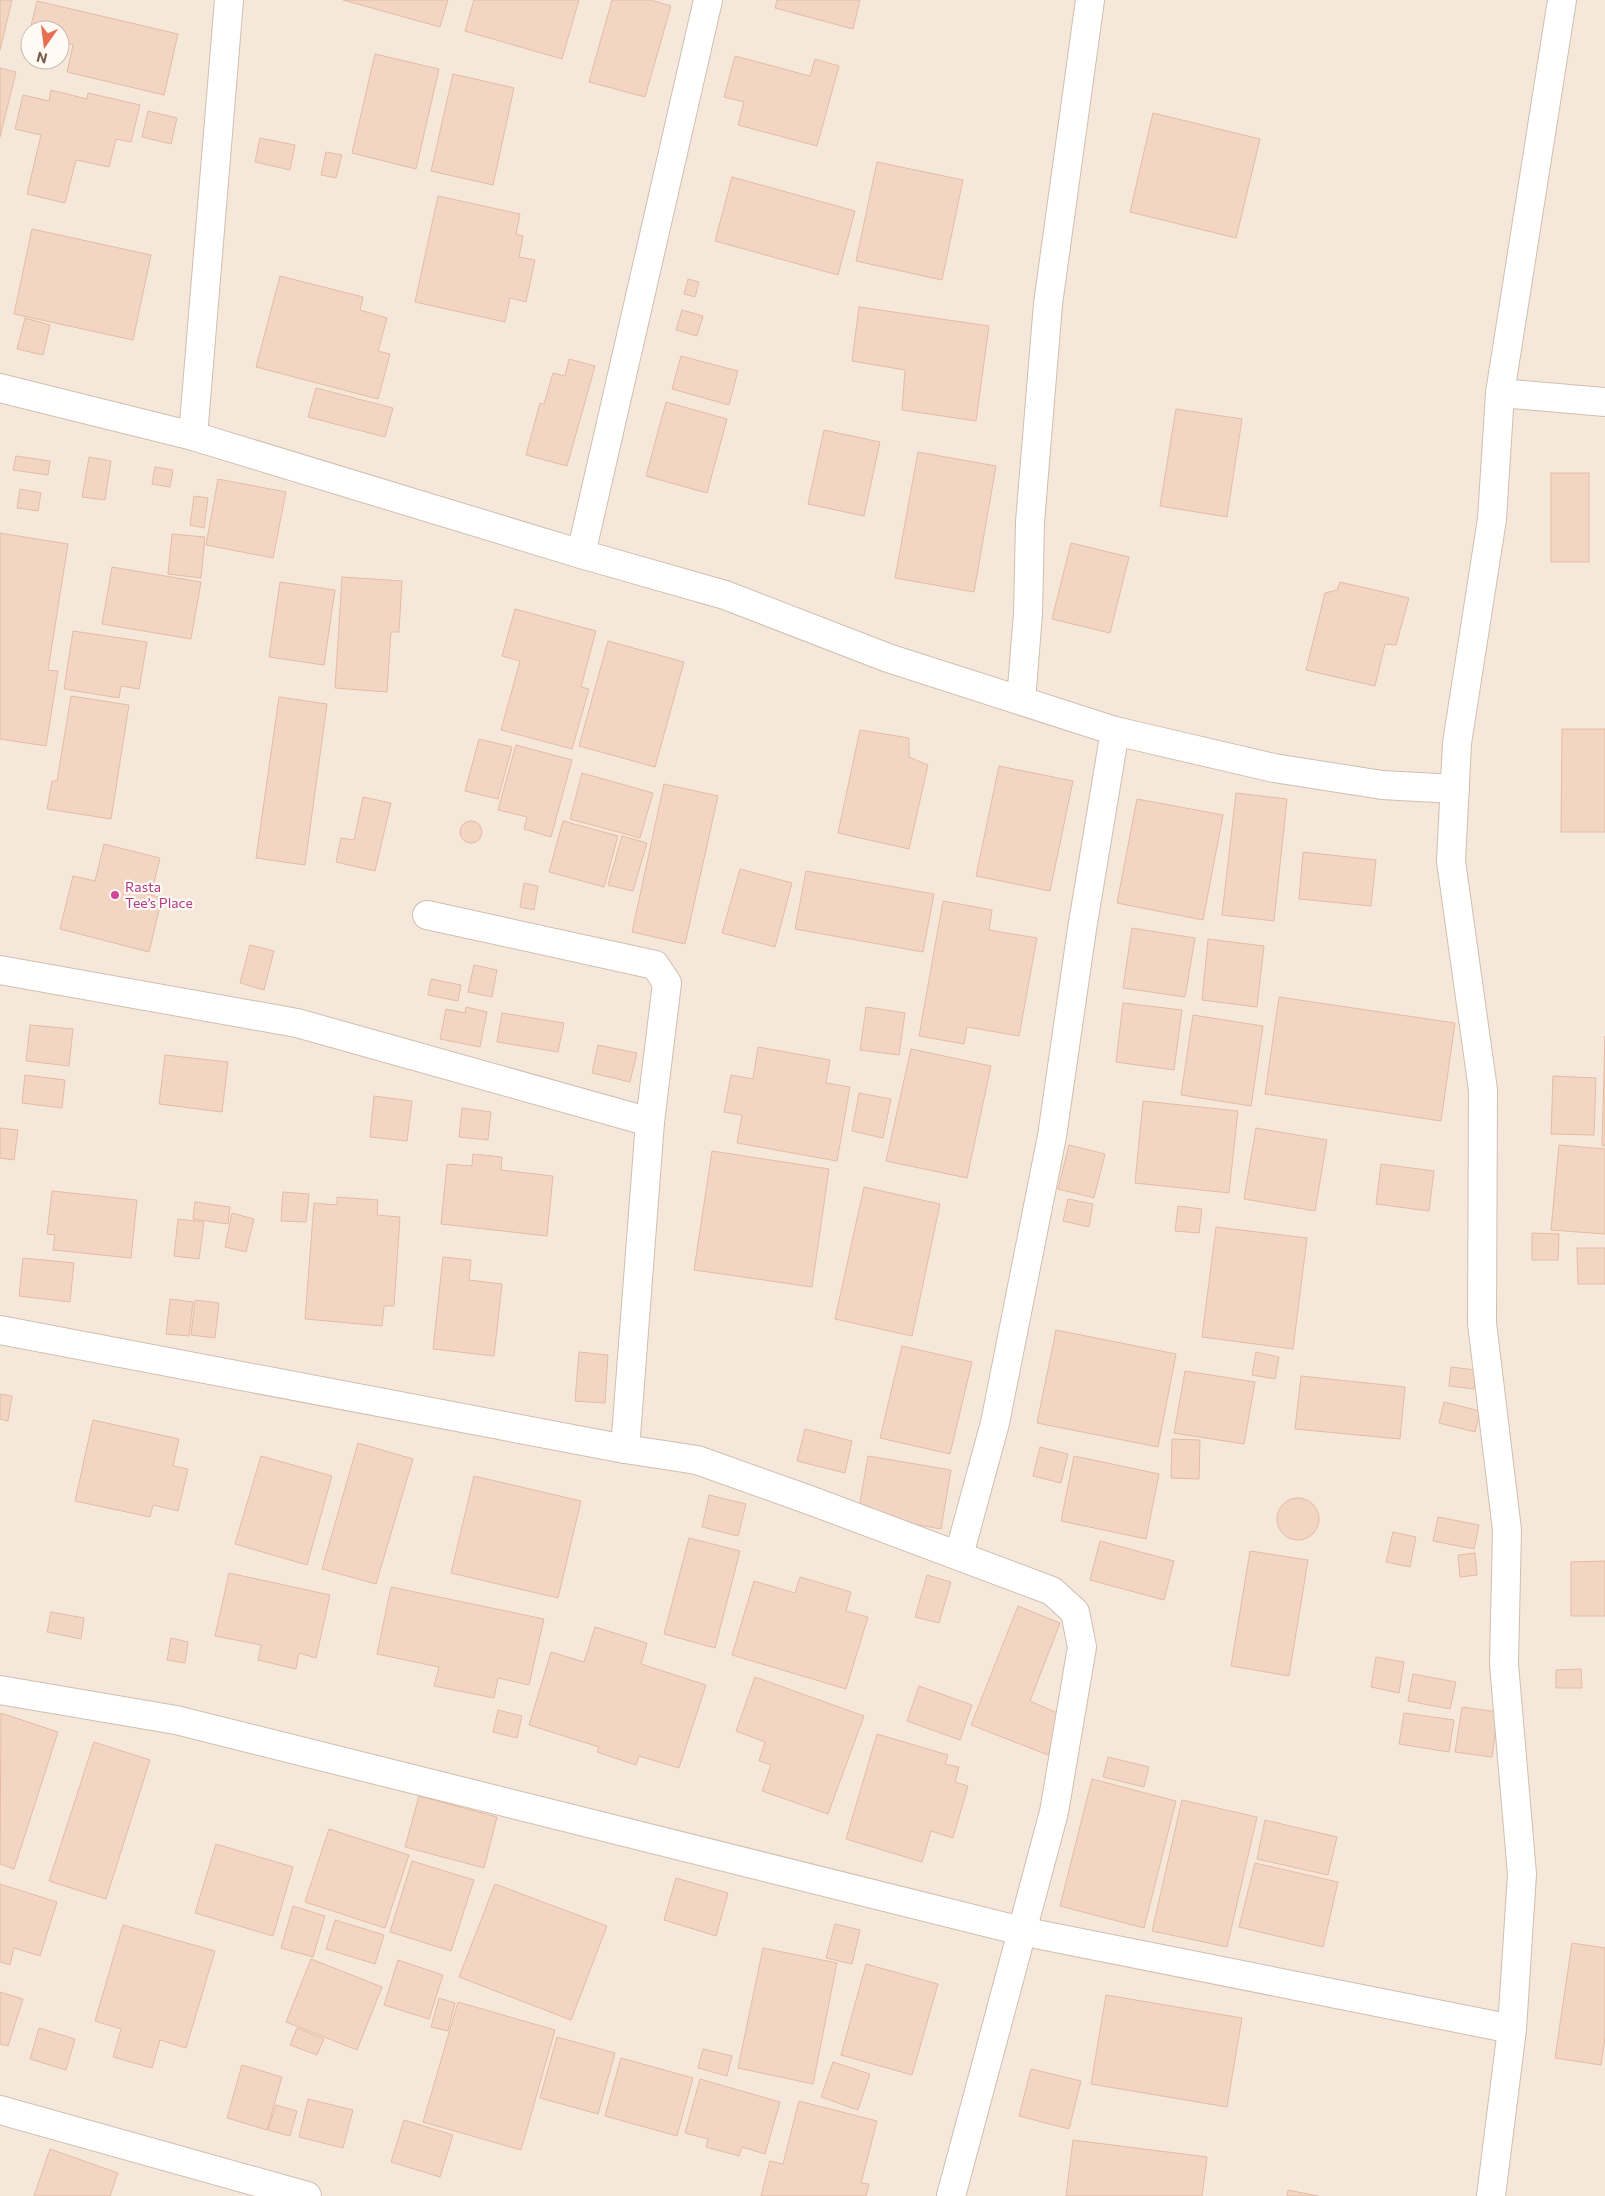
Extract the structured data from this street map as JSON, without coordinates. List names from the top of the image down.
{
  "places": ["Rasta Tee’s Place"],
  "north": "bottom"
}
